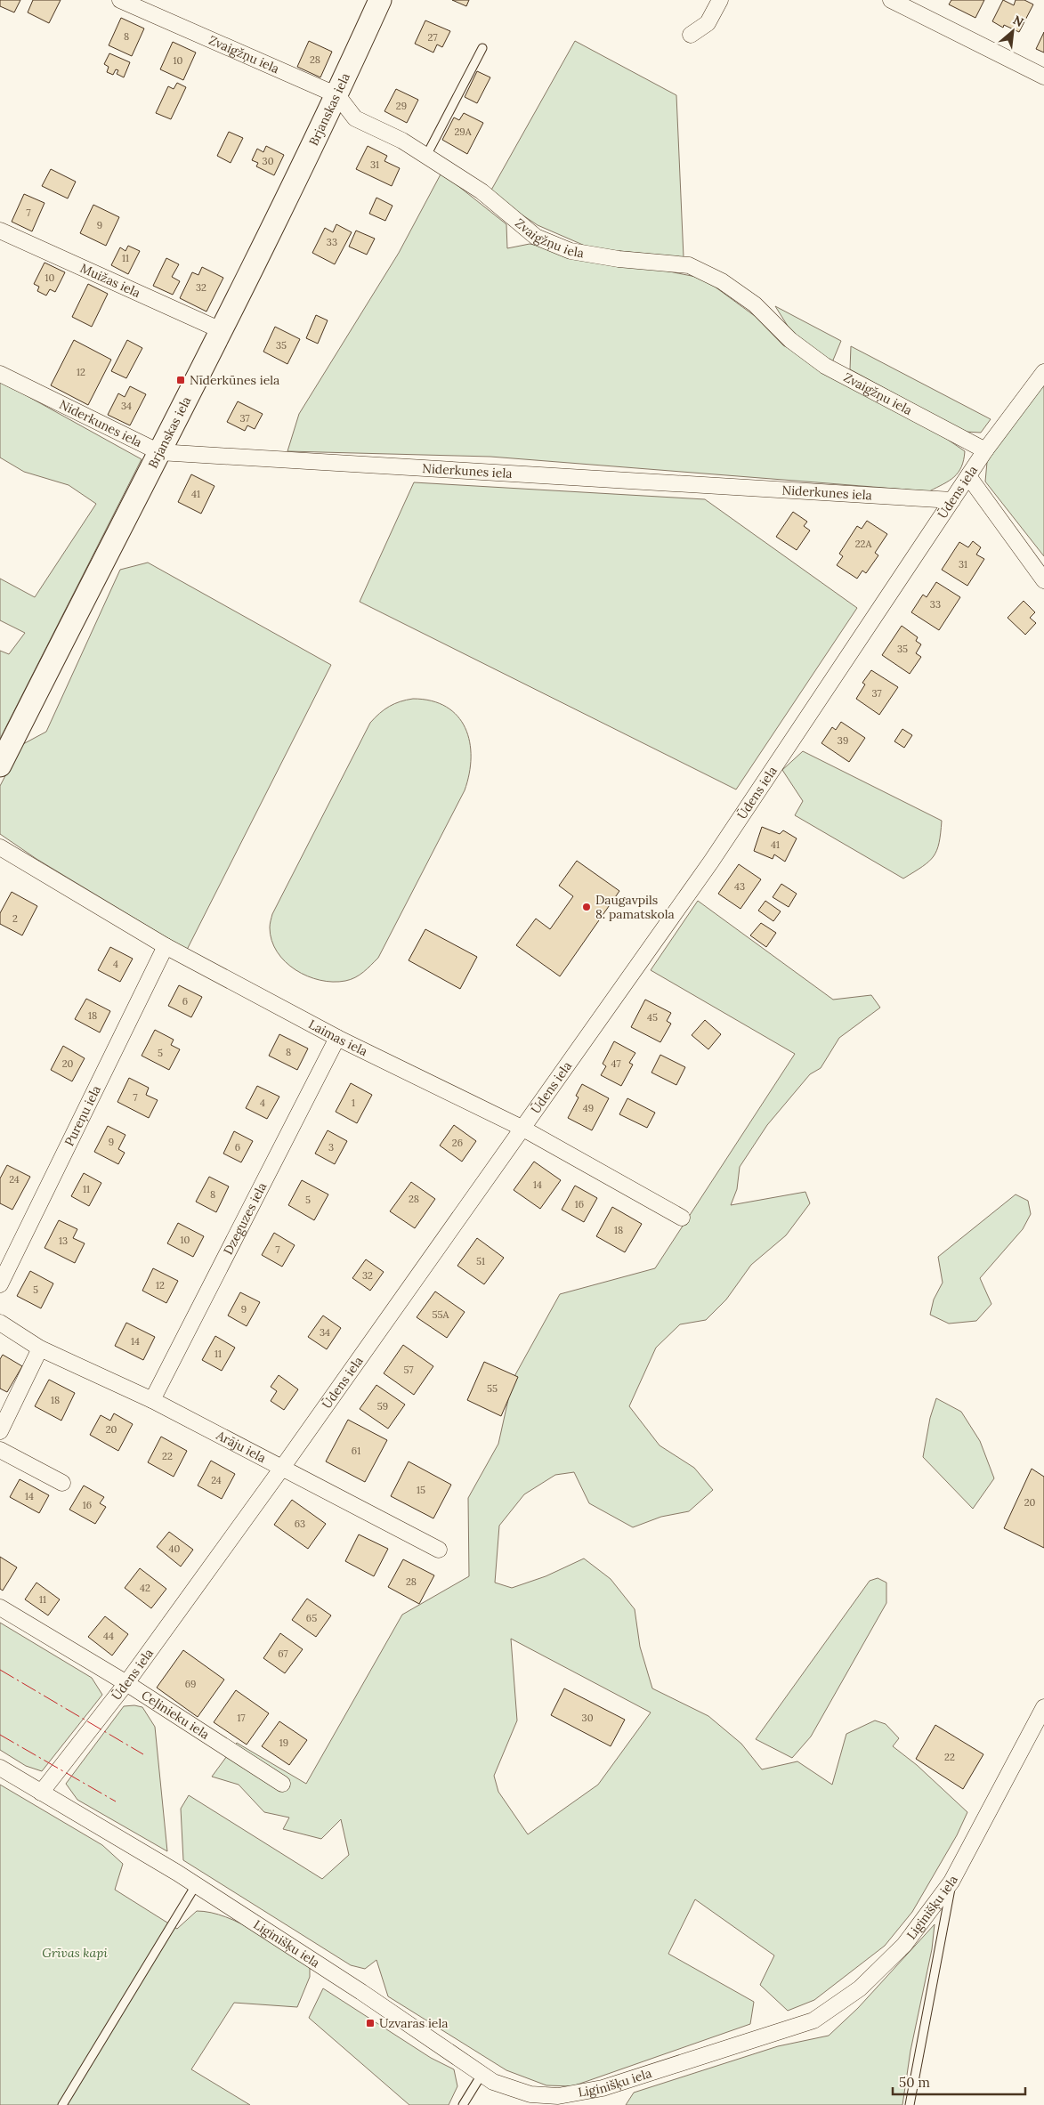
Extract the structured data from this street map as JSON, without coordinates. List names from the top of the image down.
{
  "streets": {
    "main road": ["Brjanskas iela"],
    "street": [
      "Zvaigžņu iela",
      "Muižas iela",
      "Niderkunes iela",
      "Ūdens iela",
      "Laimas iela",
      "Pureņu iela",
      "Dzeguzes iela",
      "Arāju iela",
      "Ceļinieku iela",
      "Liginišķu iela"
    ]
  },
  "crossings": [
    ["Zvaigžņu iela", "Brjanskas iela"],
    ["Zvaigžņu iela", "Ūdens iela"],
    ["Brjanskas iela", "Muižas iela"],
    ["Brjanskas iela", "Niderkunes iela"],
    ["Niderkunes iela", "Ūdens iela"],
    ["Ūdens iela", "Laimas iela"],
    ["Ūdens iela", "Arāju iela"],
    ["Ūdens iela", "Ceļinieku iela"],
    ["Ūdens iela", "Liginišķu iela"],
    ["Laimas iela", "Pureņu iela"],
    ["Laimas iela", "Dzeguzes iela"],
    ["Dzeguzes iela", "Arāju iela"]
  ],
  "parks": ["Grīvas kapi"],
  "places": {
    "transit": ["Nīderkūnes iela", "Uzvaras iela"],
    "other": ["Daugavpils 8. pamatskola"]
  },
  "house_numbers": [
    "8",
    "27",
    "28",
    "10",
    "29",
    "29A",
    "30",
    "31",
    "7",
    "9",
    "33",
    "11",
    "10",
    "32",
    "35",
    "12",
    "34",
    "37",
    "41",
    "22A",
    "31",
    "33",
    "35",
    "37",
    "39",
    "41",
    "43",
    "2",
    "4",
    "6",
    "18",
    "45",
    "8",
    "5",
    "20",
    "47",
    "7",
    "4",
    "1",
    "49",
    "9",
    "26",
    "6",
    "3",
    "24",
    "14",
    "11",
    "8",
    "28",
    "5",
    "16",
    "18",
    "10",
    "13",
    "7",
    "51",
    "32",
    "12",
    "5",
    "9",
    "55A",
    "34",
    "14",
    "11",
    "57",
    "55",
    "18",
    "59",
    "20",
    "61",
    "22",
    "24",
    "15",
    "14",
    "20",
    "16",
    "63",
    "40",
    "28",
    "42",
    "11",
    "65",
    "44",
    "67",
    "69",
    "17",
    "30",
    "19",
    "22"
  ],
  "scale_bar": "50 m",
  "north": "top right"
}
